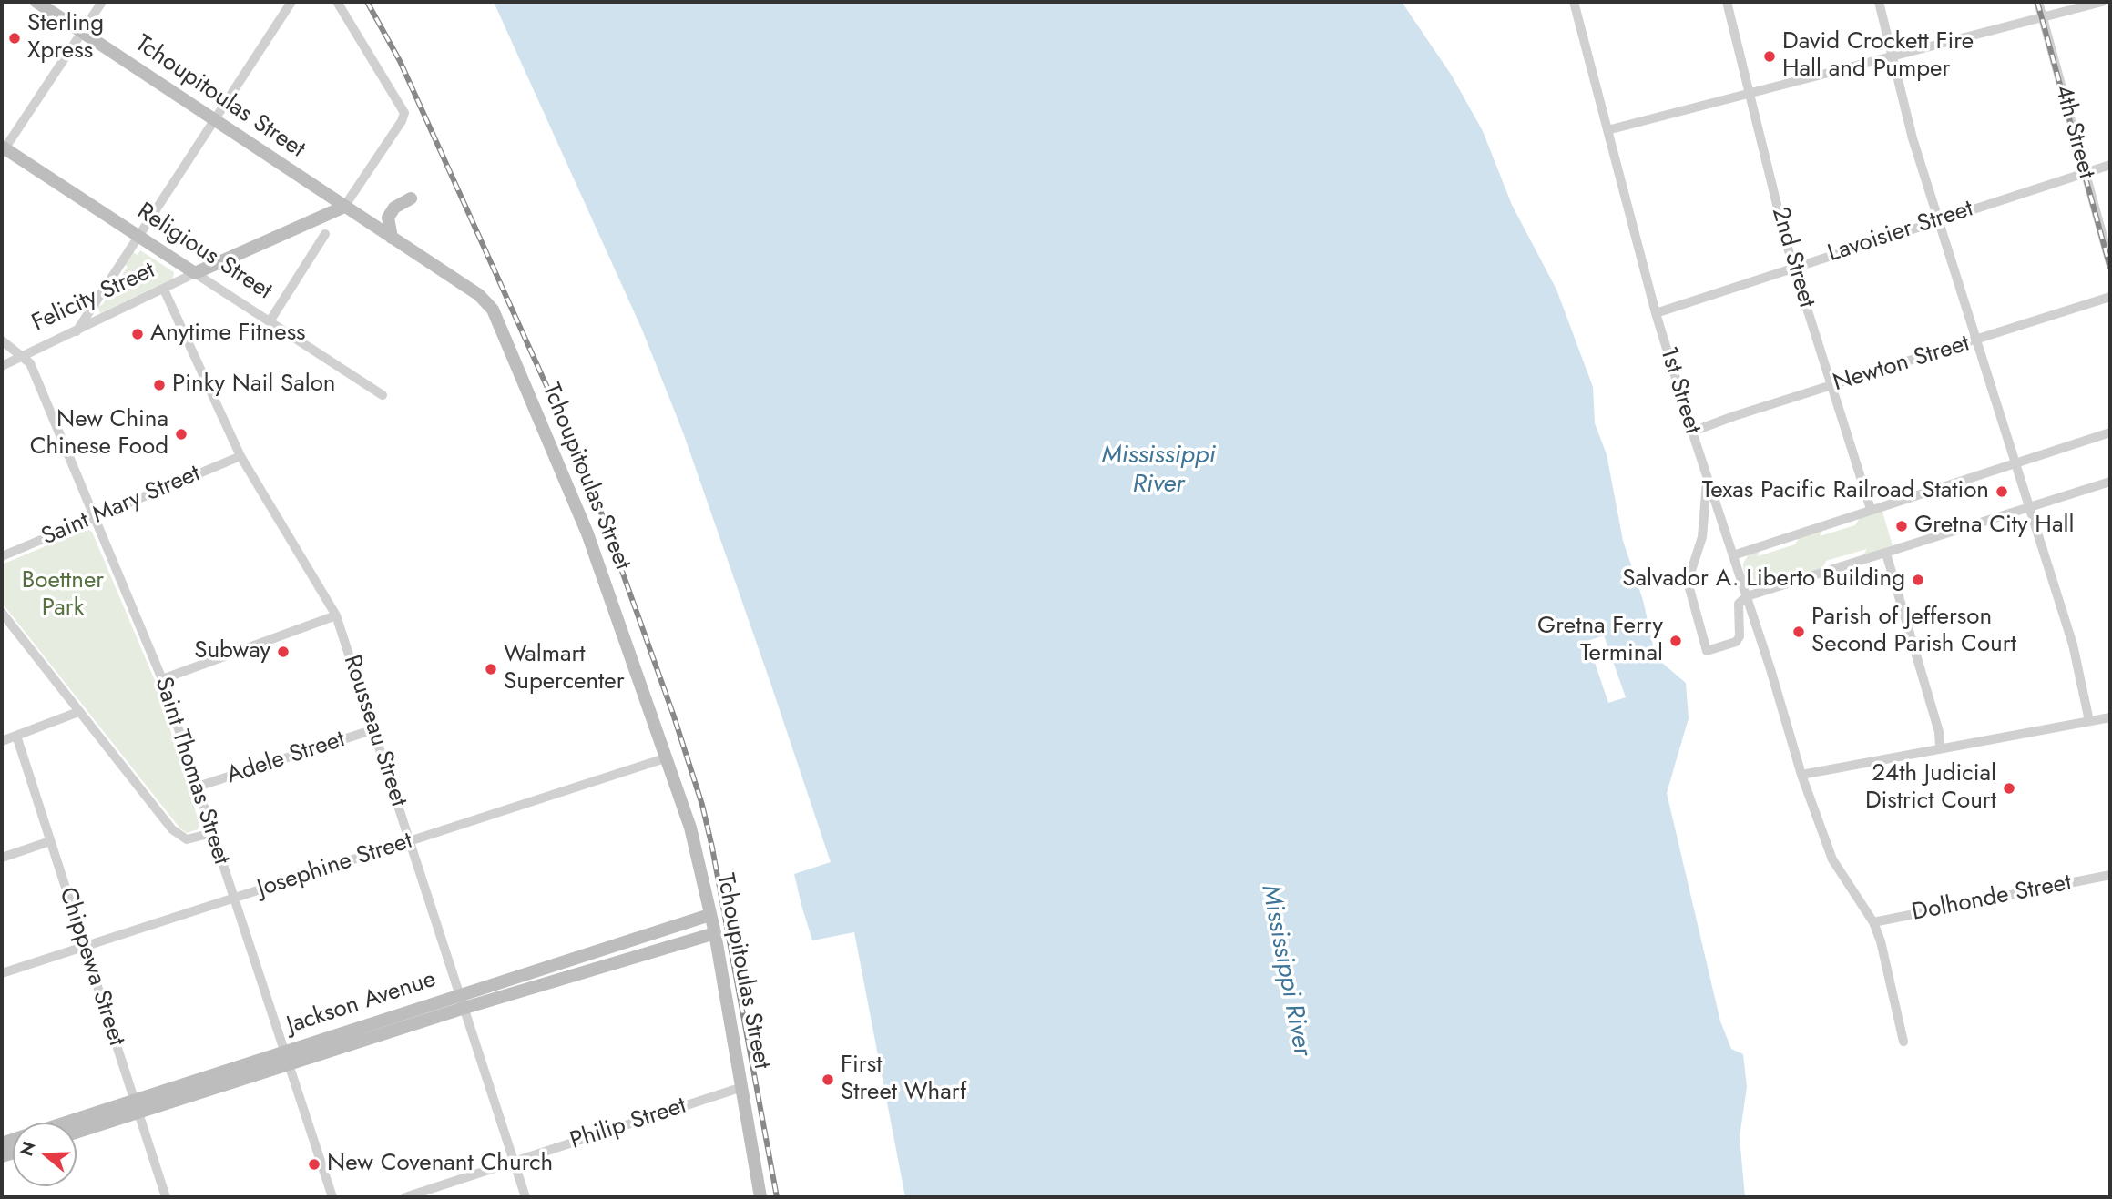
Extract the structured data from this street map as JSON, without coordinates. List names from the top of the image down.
{
  "streets": {
    "street": [
      "Tchoupitoulas Street",
      "4th Street",
      "Lavoisier Street",
      "Religious Street",
      "2nd Street",
      "Felicity Street",
      "Newton Street",
      "1st Street",
      "Saint Mary Street",
      "Rousseau Street",
      "Adele Street",
      "Saint Thomas Street",
      "Josephine Street",
      "Dolhonde Street",
      "Chippewa Street",
      "Jackson Avenue",
      "Philip Street"
    ]
  },
  "crossings": [
    ["Tchoupitoulas Street", "Felicity Street"],
    ["Tchoupitoulas Street", "Josephine Street"],
    ["Tchoupitoulas Street", "Jackson Avenue"],
    ["Tchoupitoulas Street", "Philip Street"],
    ["4th Street", "Lavoisier Street"],
    ["Lavoisier Street", "2nd Street"],
    ["Lavoisier Street", "1st Street"],
    ["Religious Street", "Felicity Street"],
    ["2nd Street", "Newton Street"],
    ["Felicity Street", "Rousseau Street"],
    ["Felicity Street", "Saint Thomas Street"],
    ["Newton Street", "1st Street"],
    ["1st Street", "Dolhonde Street"],
    ["Saint Mary Street", "Rousseau Street"],
    ["Saint Mary Street", "Saint Thomas Street"],
    ["Rousseau Street", "Adele Street"],
    ["Rousseau Street", "Josephine Street"],
    ["Rousseau Street", "Jackson Avenue"],
    ["Rousseau Street", "Philip Street"],
    ["Adele Street", "Saint Thomas Street"],
    ["Saint Thomas Street", "Josephine Street"],
    ["Saint Thomas Street", "Jackson Avenue"],
    ["Josephine Street", "Chippewa Street"],
    ["Chippewa Street", "Jackson Avenue"]
  ],
  "water": ["Mississippi River"],
  "parks": ["Boettner Park"],
  "places": [
    "Sterling Xpress",
    "David Crockett Fire Hall and Pumper",
    "Anytime Fitness",
    "Pinky Nail Salon",
    "New China Chinese Food",
    "Texas Pacific Railroad Station",
    "Gretna City Hall",
    "Salvador A. Liberto Building",
    "Parish of Jefferson Second Parish Court",
    "Gretna Ferry Terminal",
    "Subway",
    "Walmart Supercenter",
    "24th Judicial District Court",
    "First Street Wharf",
    "New Covenant Church"
  ],
  "north": "left"
}
